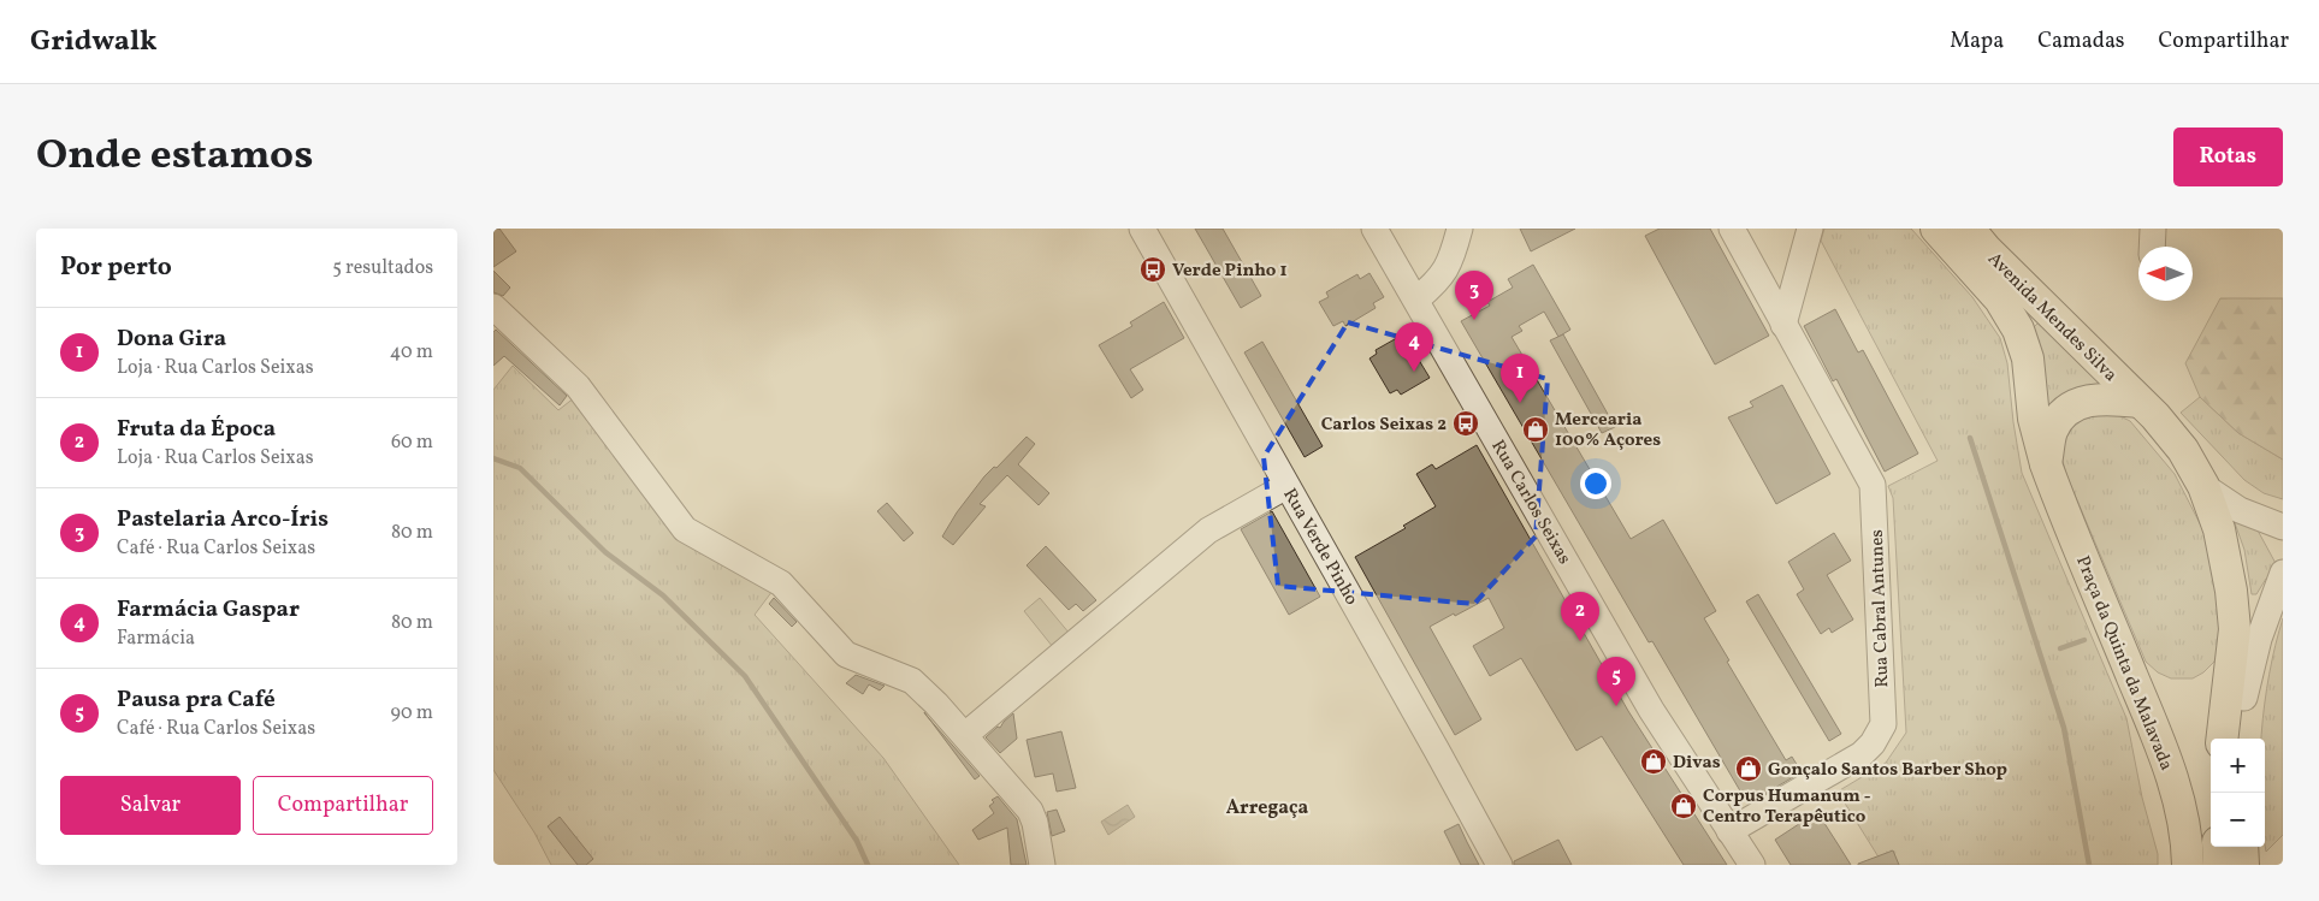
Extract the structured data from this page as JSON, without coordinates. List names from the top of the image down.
{
  "streets": {
    "main road": ["Avenida Mendes Silva", "Praça da Quinta da Malavada"],
    "street": ["Rua Carlos Seixas", "Rua Verde Pinho", "Rua Cabral Antunes"]
  },
  "crossings": [
    ["Avenida Mendes Silva", "Praça da Quinta da Malavada"],
    ["Rua Carlos Seixas", "Rua Cabral Antunes"]
  ],
  "districts": ["Arregaça"],
  "places": {
    "bus stop": ["Verde Pinho 1", "Carlos Seixas 2"],
    "shop": [
      "Mercearia 100% Açores",
      "Divas",
      "Gonçalo Santos Barber Shop",
      "Corpus Humanum - Centro Terapêutico"
    ]
  },
  "north": "left",
  "page": {
    "header": "Gridwalk",
    "nav": ["Mapa", "Camadas", "Compartilhar"],
    "title": "Onde estamos",
    "buttons": [
      "Rotas",
      ["Salvar", "Compartilhar"]
    ],
    "heading": ["Por perto", "5 resultados"],
    "pins": [
      "3",
      "4",
      "1",
      "2",
      "5"
    ],
    "list": [
      {
        "mark": "1",
        "name": "Dona Gira",
        "note": "Loja · Rua Carlos Seixas",
        "value": "40 m"
      },
      {
        "mark": "2",
        "name": "Fruta da Época",
        "note": "Loja · Rua Carlos Seixas",
        "value": "60 m"
      },
      {
        "mark": "3",
        "name": "Pastelaria Arco-Íris",
        "note": "Café · Rua Carlos Seixas",
        "value": "80 m"
      },
      {
        "mark": "4",
        "name": "Farmácia Gaspar",
        "note": "Farmácia",
        "value": "80 m"
      },
      {
        "mark": "5",
        "name": "Pausa pra Café",
        "note": "Café · Rua Carlos Seixas",
        "value": "90 m"
      }
    ],
    "map_buttons": ["+", "−"]
  }
}
